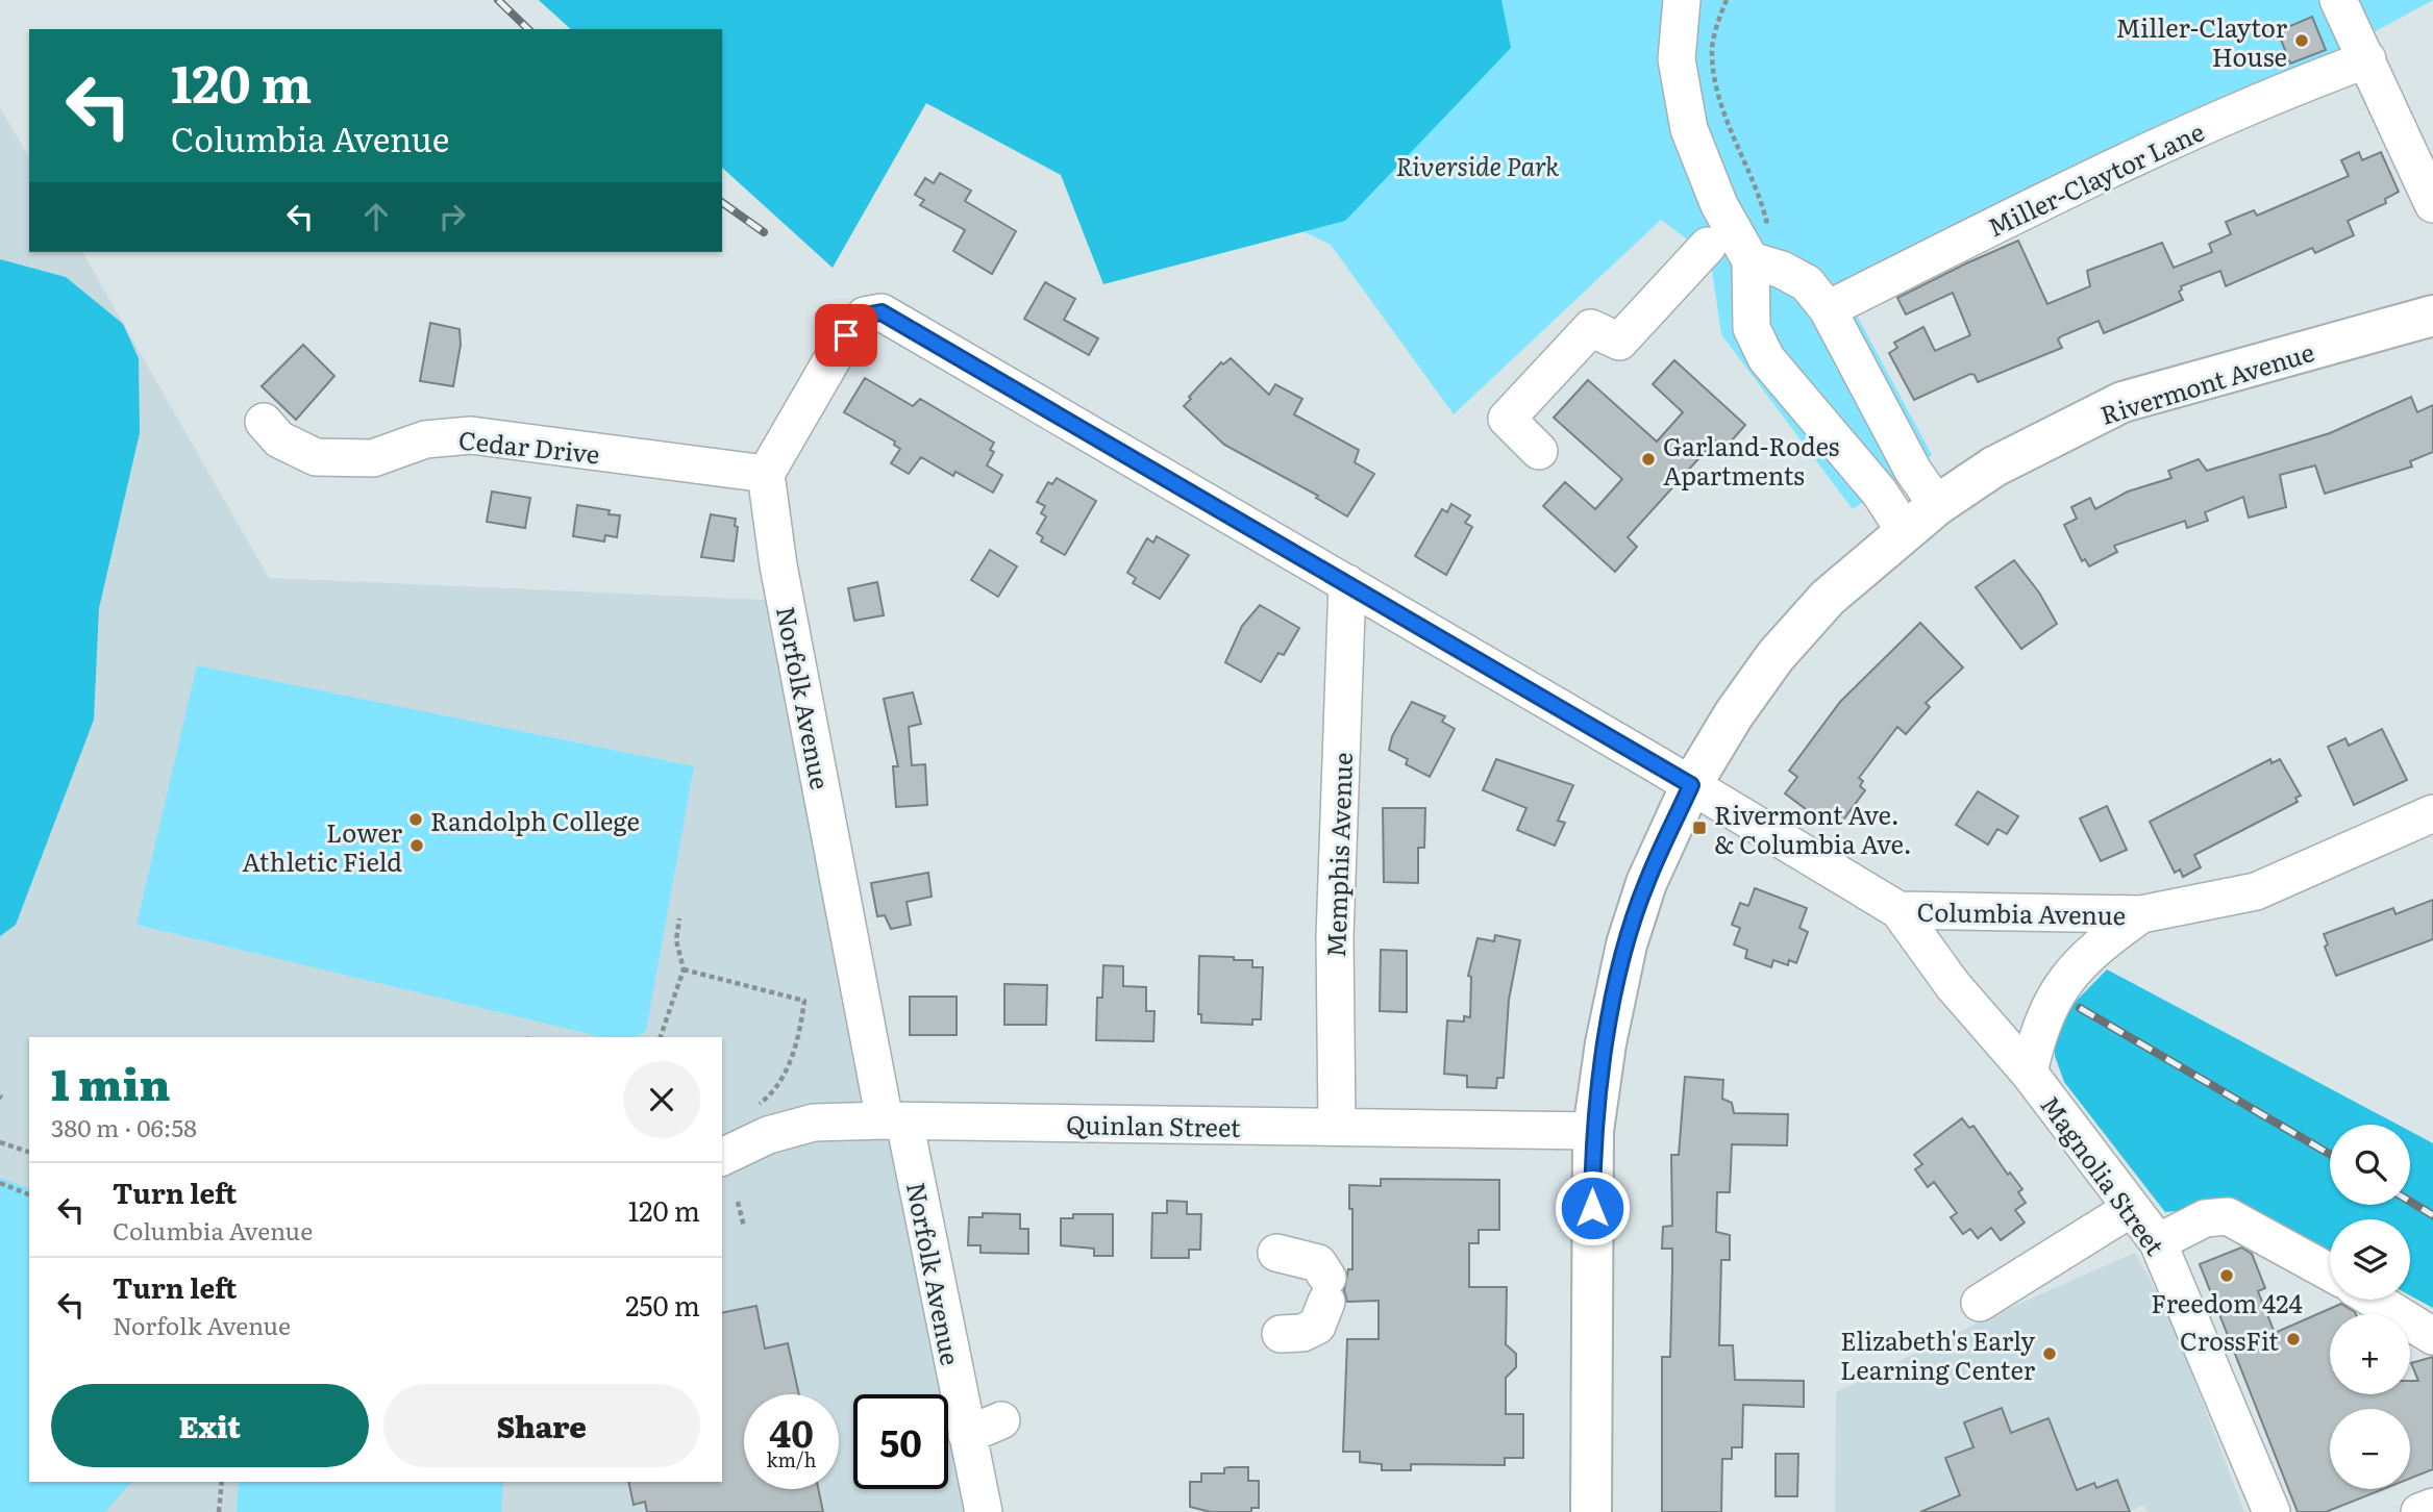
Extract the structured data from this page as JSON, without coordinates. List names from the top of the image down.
{
  "streets": {
    "main road": ["Rivermont Avenue"],
    "street": [
      "Miller-Claytor Lane",
      "Cedar Drive",
      "Norfolk Avenue",
      "Memphis Avenue",
      "Columbia Avenue",
      "Quinlan Street",
      "Magnolia Street"
    ]
  },
  "crossings": [
    ["Rivermont Avenue", "Columbia Avenue"],
    ["Rivermont Avenue", "Quinlan Street"],
    ["Cedar Drive", "Norfolk Avenue"],
    ["Cedar Drive", "Columbia Avenue"],
    ["Norfolk Avenue", "Columbia Avenue"],
    ["Norfolk Avenue", "Quinlan Street"],
    ["Memphis Avenue", "Columbia Avenue"],
    ["Memphis Avenue", "Quinlan Street"],
    ["Columbia Avenue", "Magnolia Street"]
  ],
  "parks": ["Riverside Park"],
  "places": {
    "other": [
      "Miller-Claytor House",
      "Garland-Rodes Apartments",
      "Randolph College",
      "Lower Athletic Field",
      "Freedom 424",
      "CrossFit",
      "Elizabeth's Early Learning Center"
    ],
    "transit": ["Rivermont Ave. & Columbia Ave."]
  },
  "page": {
    "turn": ["120 m", "Columbia Avenue"],
    "heading": ["1 min", "380 m · 06:58"],
    "map_buttons": ["+", "−"],
    "list": [
      {
        "name": "Turn left",
        "note": "Columbia Avenue",
        "value": "120 m"
      },
      {
        "name": "Turn left",
        "note": "Norfolk Avenue",
        "value": "250 m"
      }
    ],
    "buttons": ["Exit", "Share"],
    "speed": "40 km/h",
    "limit": "50"
  }
}
